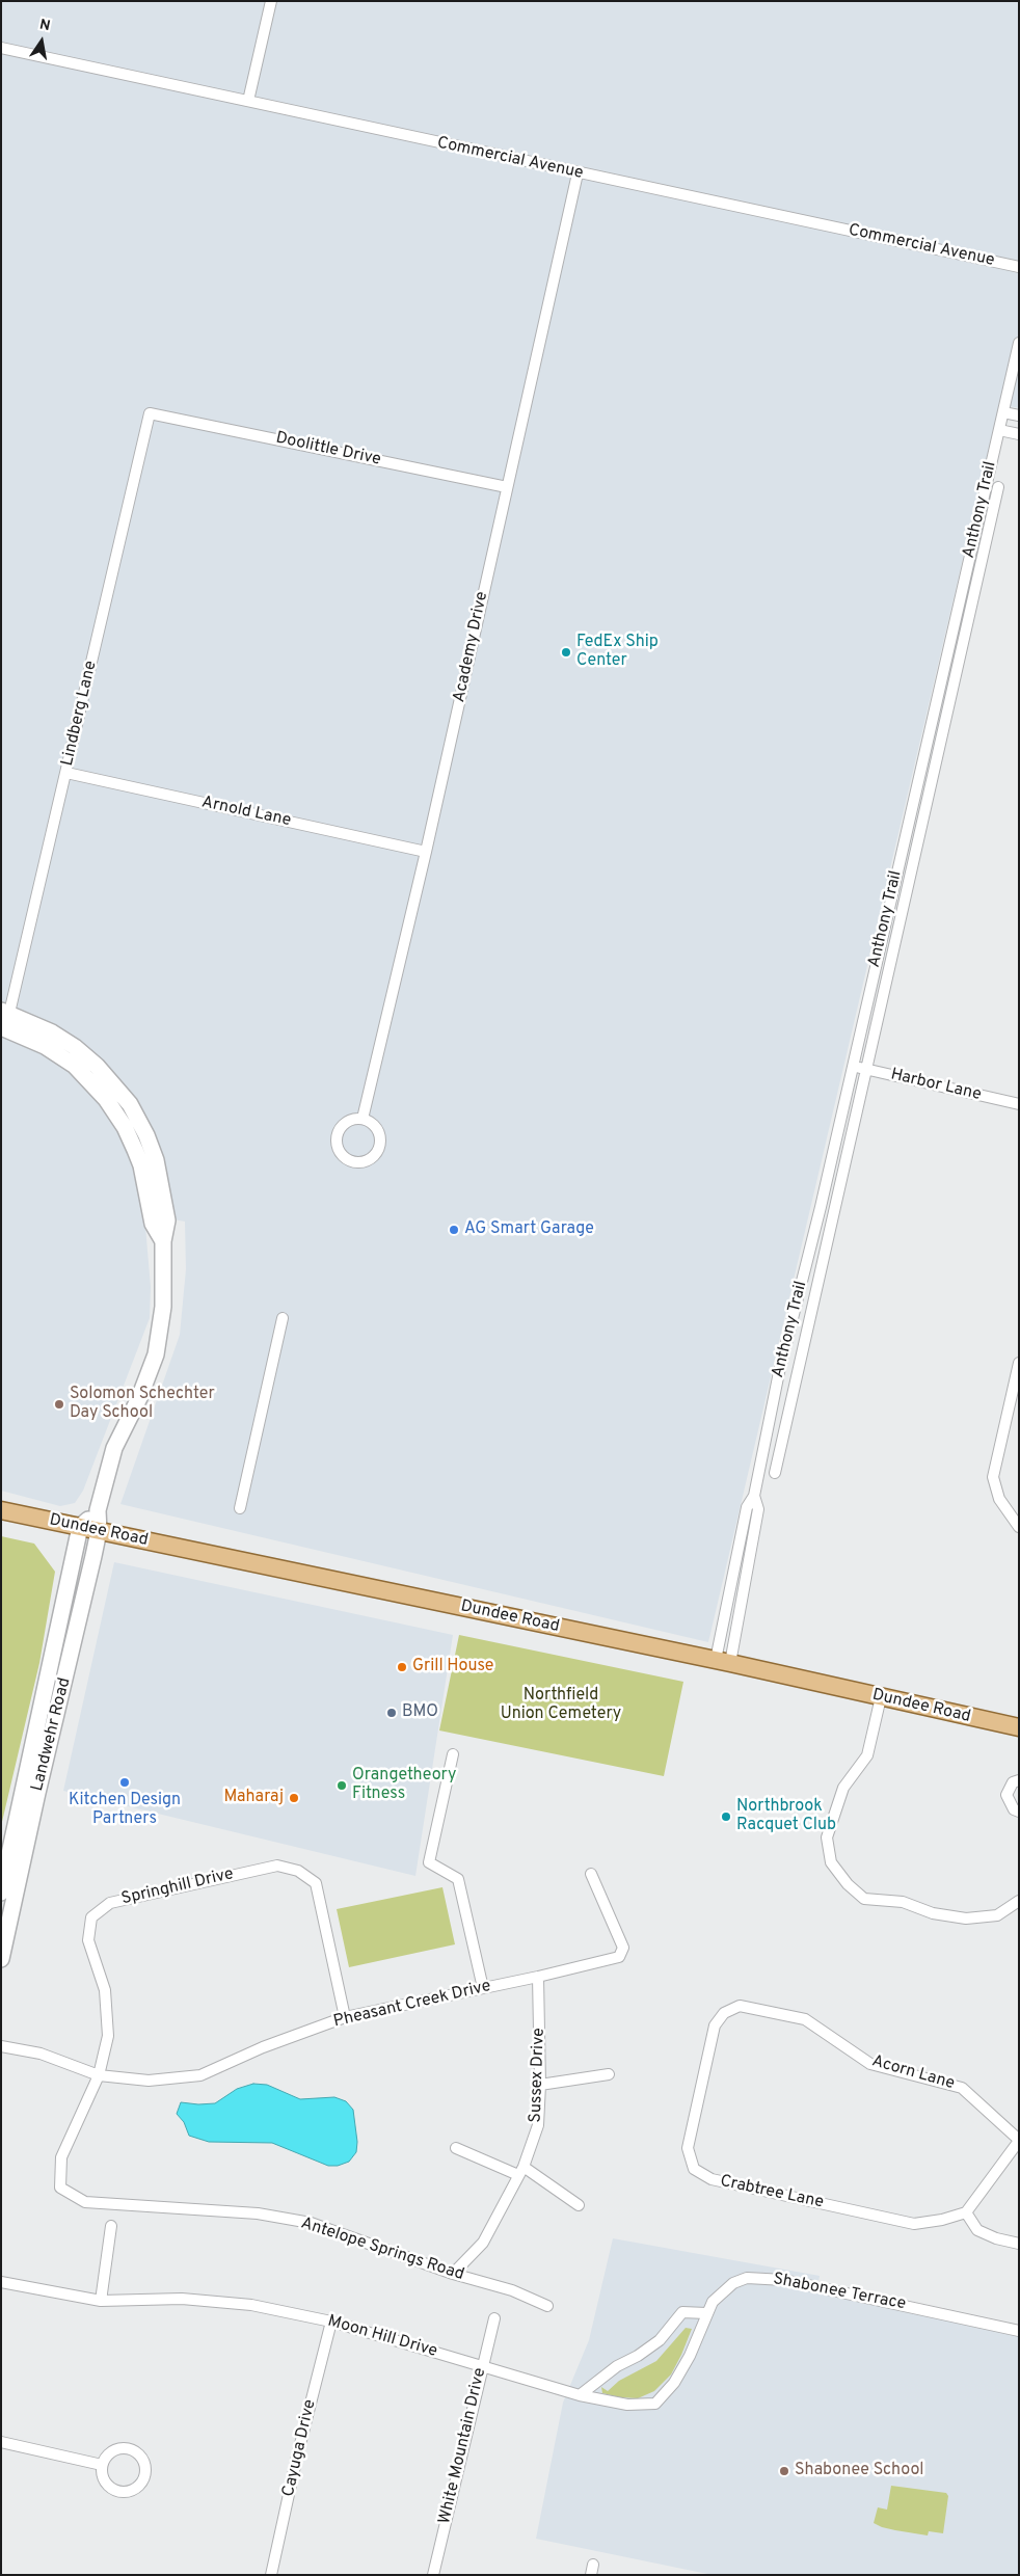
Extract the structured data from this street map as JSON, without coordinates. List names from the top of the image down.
{
  "streets": {
    "main road": ["Dundee Road"],
    "street": [
      "Commercial Avenue",
      "Doolittle Drive",
      "Anthony Trail",
      "Academy Drive",
      "Lindberg Lane",
      "Arnold Lane",
      "Harbor Lane",
      "Landwehr Road",
      "Springhill Drive",
      "Pheasant Creek Drive",
      "Acorn Lane",
      "Sussex Drive",
      "Crabtree Lane",
      "Antelope Springs Road",
      "Shabonee Terrace",
      "Moon Hill Drive",
      "White Mountain Drive",
      "Cayuga Drive"
    ]
  },
  "crossings": [
    ["Commercial Avenue", "Academy Drive"],
    ["Doolittle Drive", "Academy Drive"],
    ["Doolittle Drive", "Lindberg Lane"],
    ["Anthony Trail", "Harbor Lane"],
    ["Anthony Trail", "Dundee Road"],
    ["Academy Drive", "Arnold Lane"],
    ["Lindberg Lane", "Arnold Lane"],
    ["Lindberg Lane", "Landwehr Road"],
    ["Dundee Road", "Landwehr Road"],
    ["Springhill Drive", "Pheasant Creek Drive"],
    ["Springhill Drive", "Antelope Springs Road"],
    ["Pheasant Creek Drive", "Sussex Drive"],
    ["Acorn Lane", "Crabtree Lane"],
    ["Sussex Drive", "Antelope Springs Road"],
    ["Shabonee Terrace", "Moon Hill Drive"],
    ["Moon Hill Drive", "White Mountain Drive"],
    ["Moon Hill Drive", "Cayuga Drive"]
  ],
  "parks": ["Northfield Union Cemetery"],
  "places": [
    "FedEx Ship Center",
    "AG Smart Garage",
    "Solomon Schechter Day School",
    "Grill House",
    "BMO",
    "Kitchen Design Partners",
    "Orangetheory Fitness",
    "Maharaj",
    "Northbrook Racquet Club",
    "Shabonee School"
  ],
  "north": "top"
}
